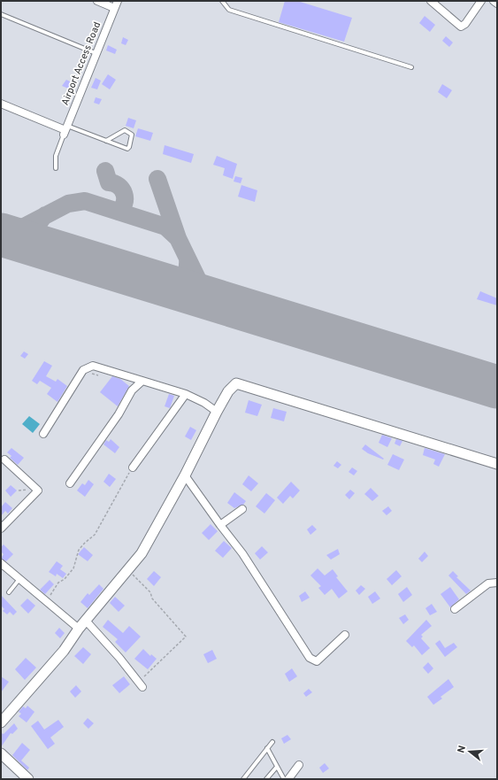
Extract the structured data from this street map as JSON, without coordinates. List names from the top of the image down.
{
  "streets": {
    "street": ["Airport Access Road"]
  },
  "north": "left"
}
